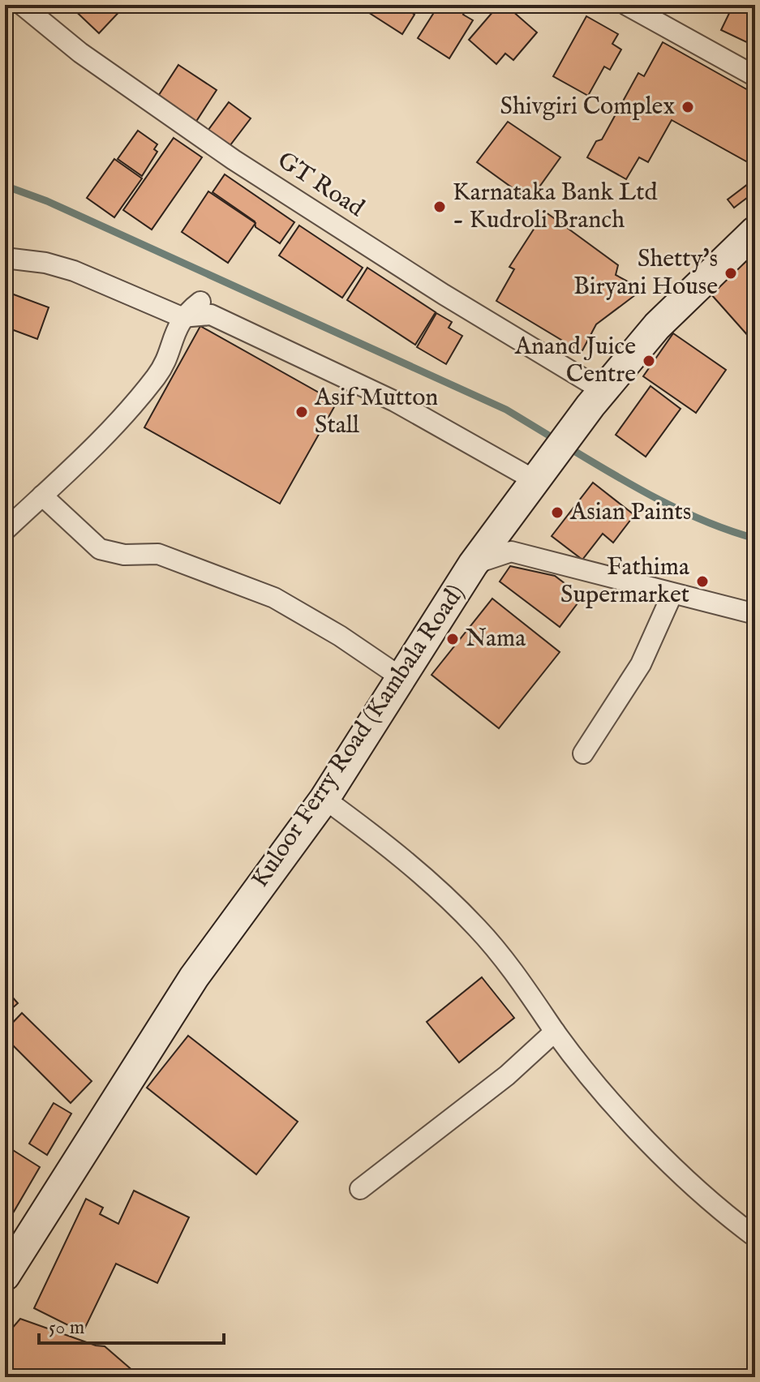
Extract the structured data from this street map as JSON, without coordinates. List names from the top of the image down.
{
  "streets": {
    "main road": ["Kuloor Ferry Road (Kambala Road)"],
    "street": ["GT Road"]
  },
  "crossings": [
    ["GT Road", "Kuloor Ferry Road (Kambala Road)"]
  ],
  "places": [
    "Shivgiri Complex",
    "Karnataka Bank Ltd - Kudroli Branch",
    "Shetty's Biryani House",
    "Anand Juice Centre",
    "Asif Mutton Stall",
    "Asian Paints",
    "Fathima Supermarket",
    "Nama"
  ],
  "scale_bar": "50 m"
}
